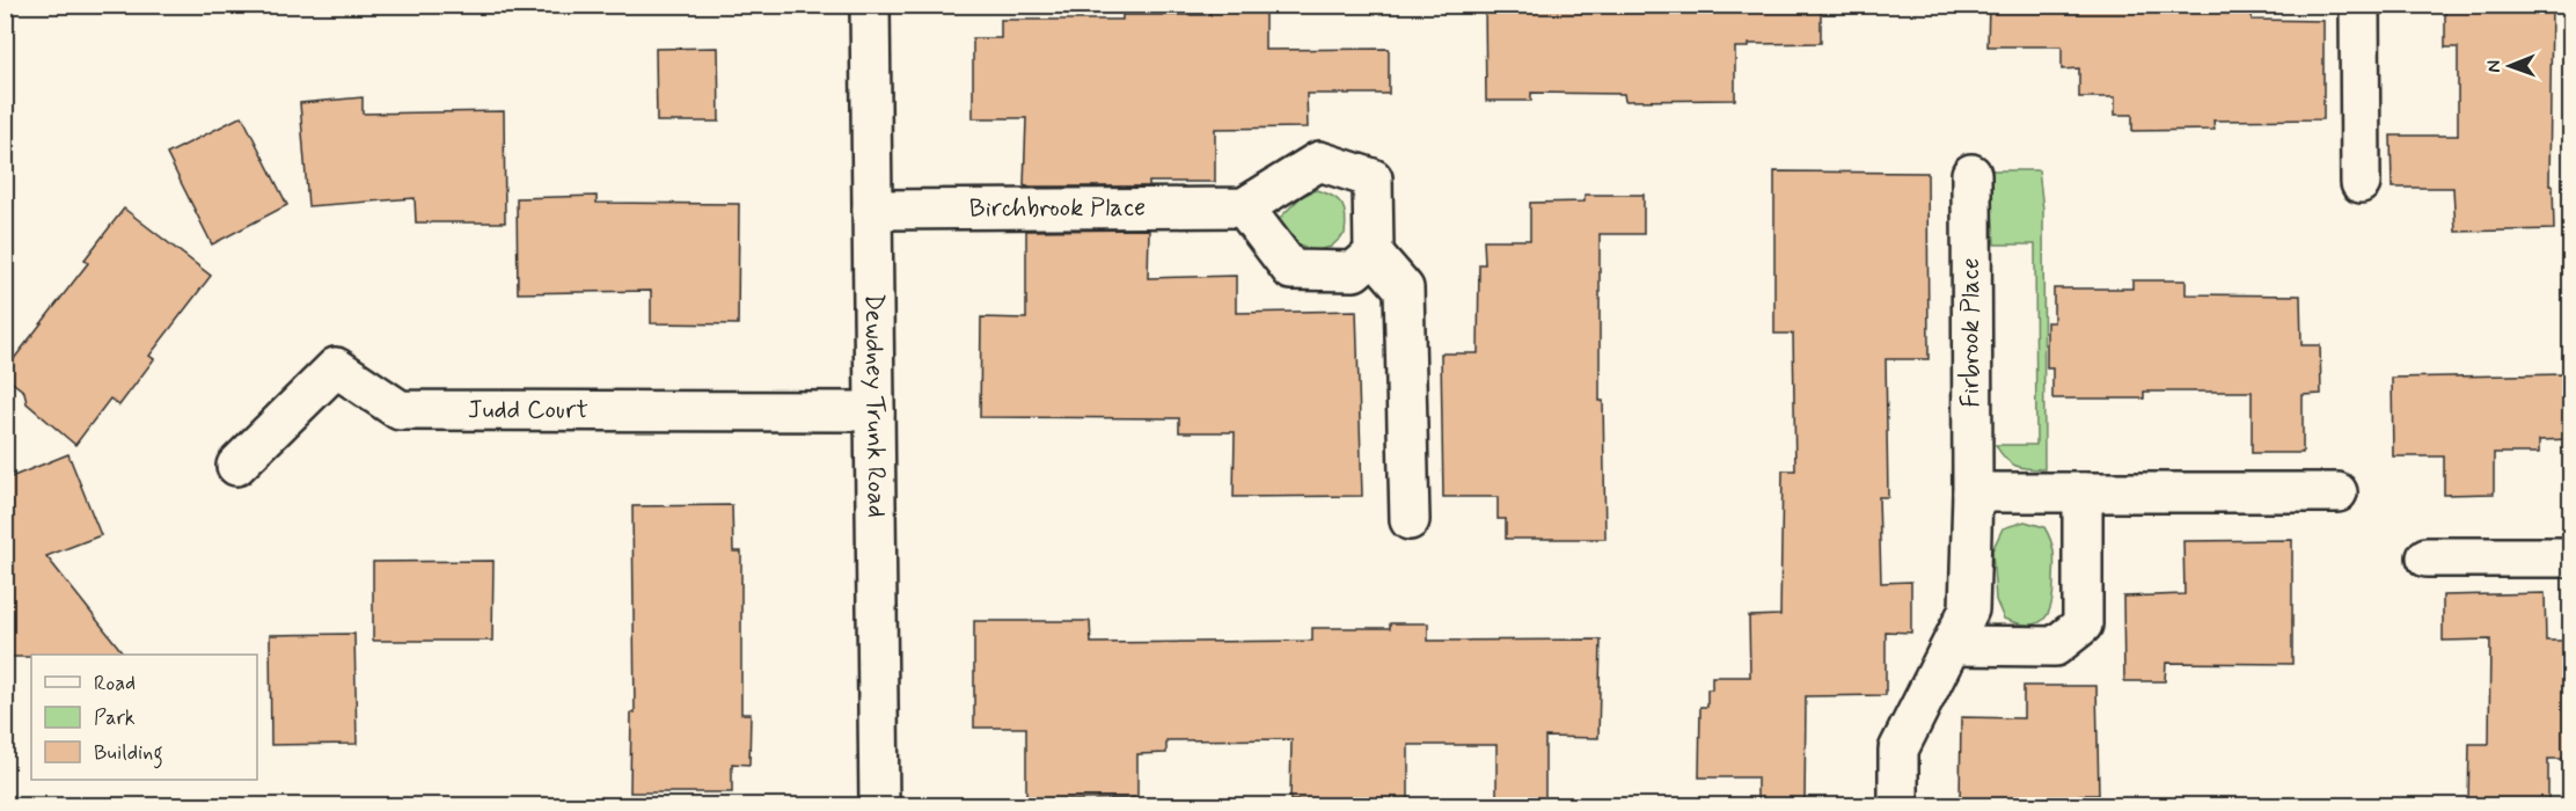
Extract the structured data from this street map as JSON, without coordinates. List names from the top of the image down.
{
  "streets": {
    "street": [
      "Birchbrook Place",
      "Firbrook Place",
      "Dewdney Trunk Road",
      "Judd Court"
    ]
  },
  "crossings": [
    ["Birchbrook Place", "Dewdney Trunk Road"],
    ["Dewdney Trunk Road", "Judd Court"]
  ],
  "legend": ["Road", "Park", "Building"],
  "north": "left"
}
